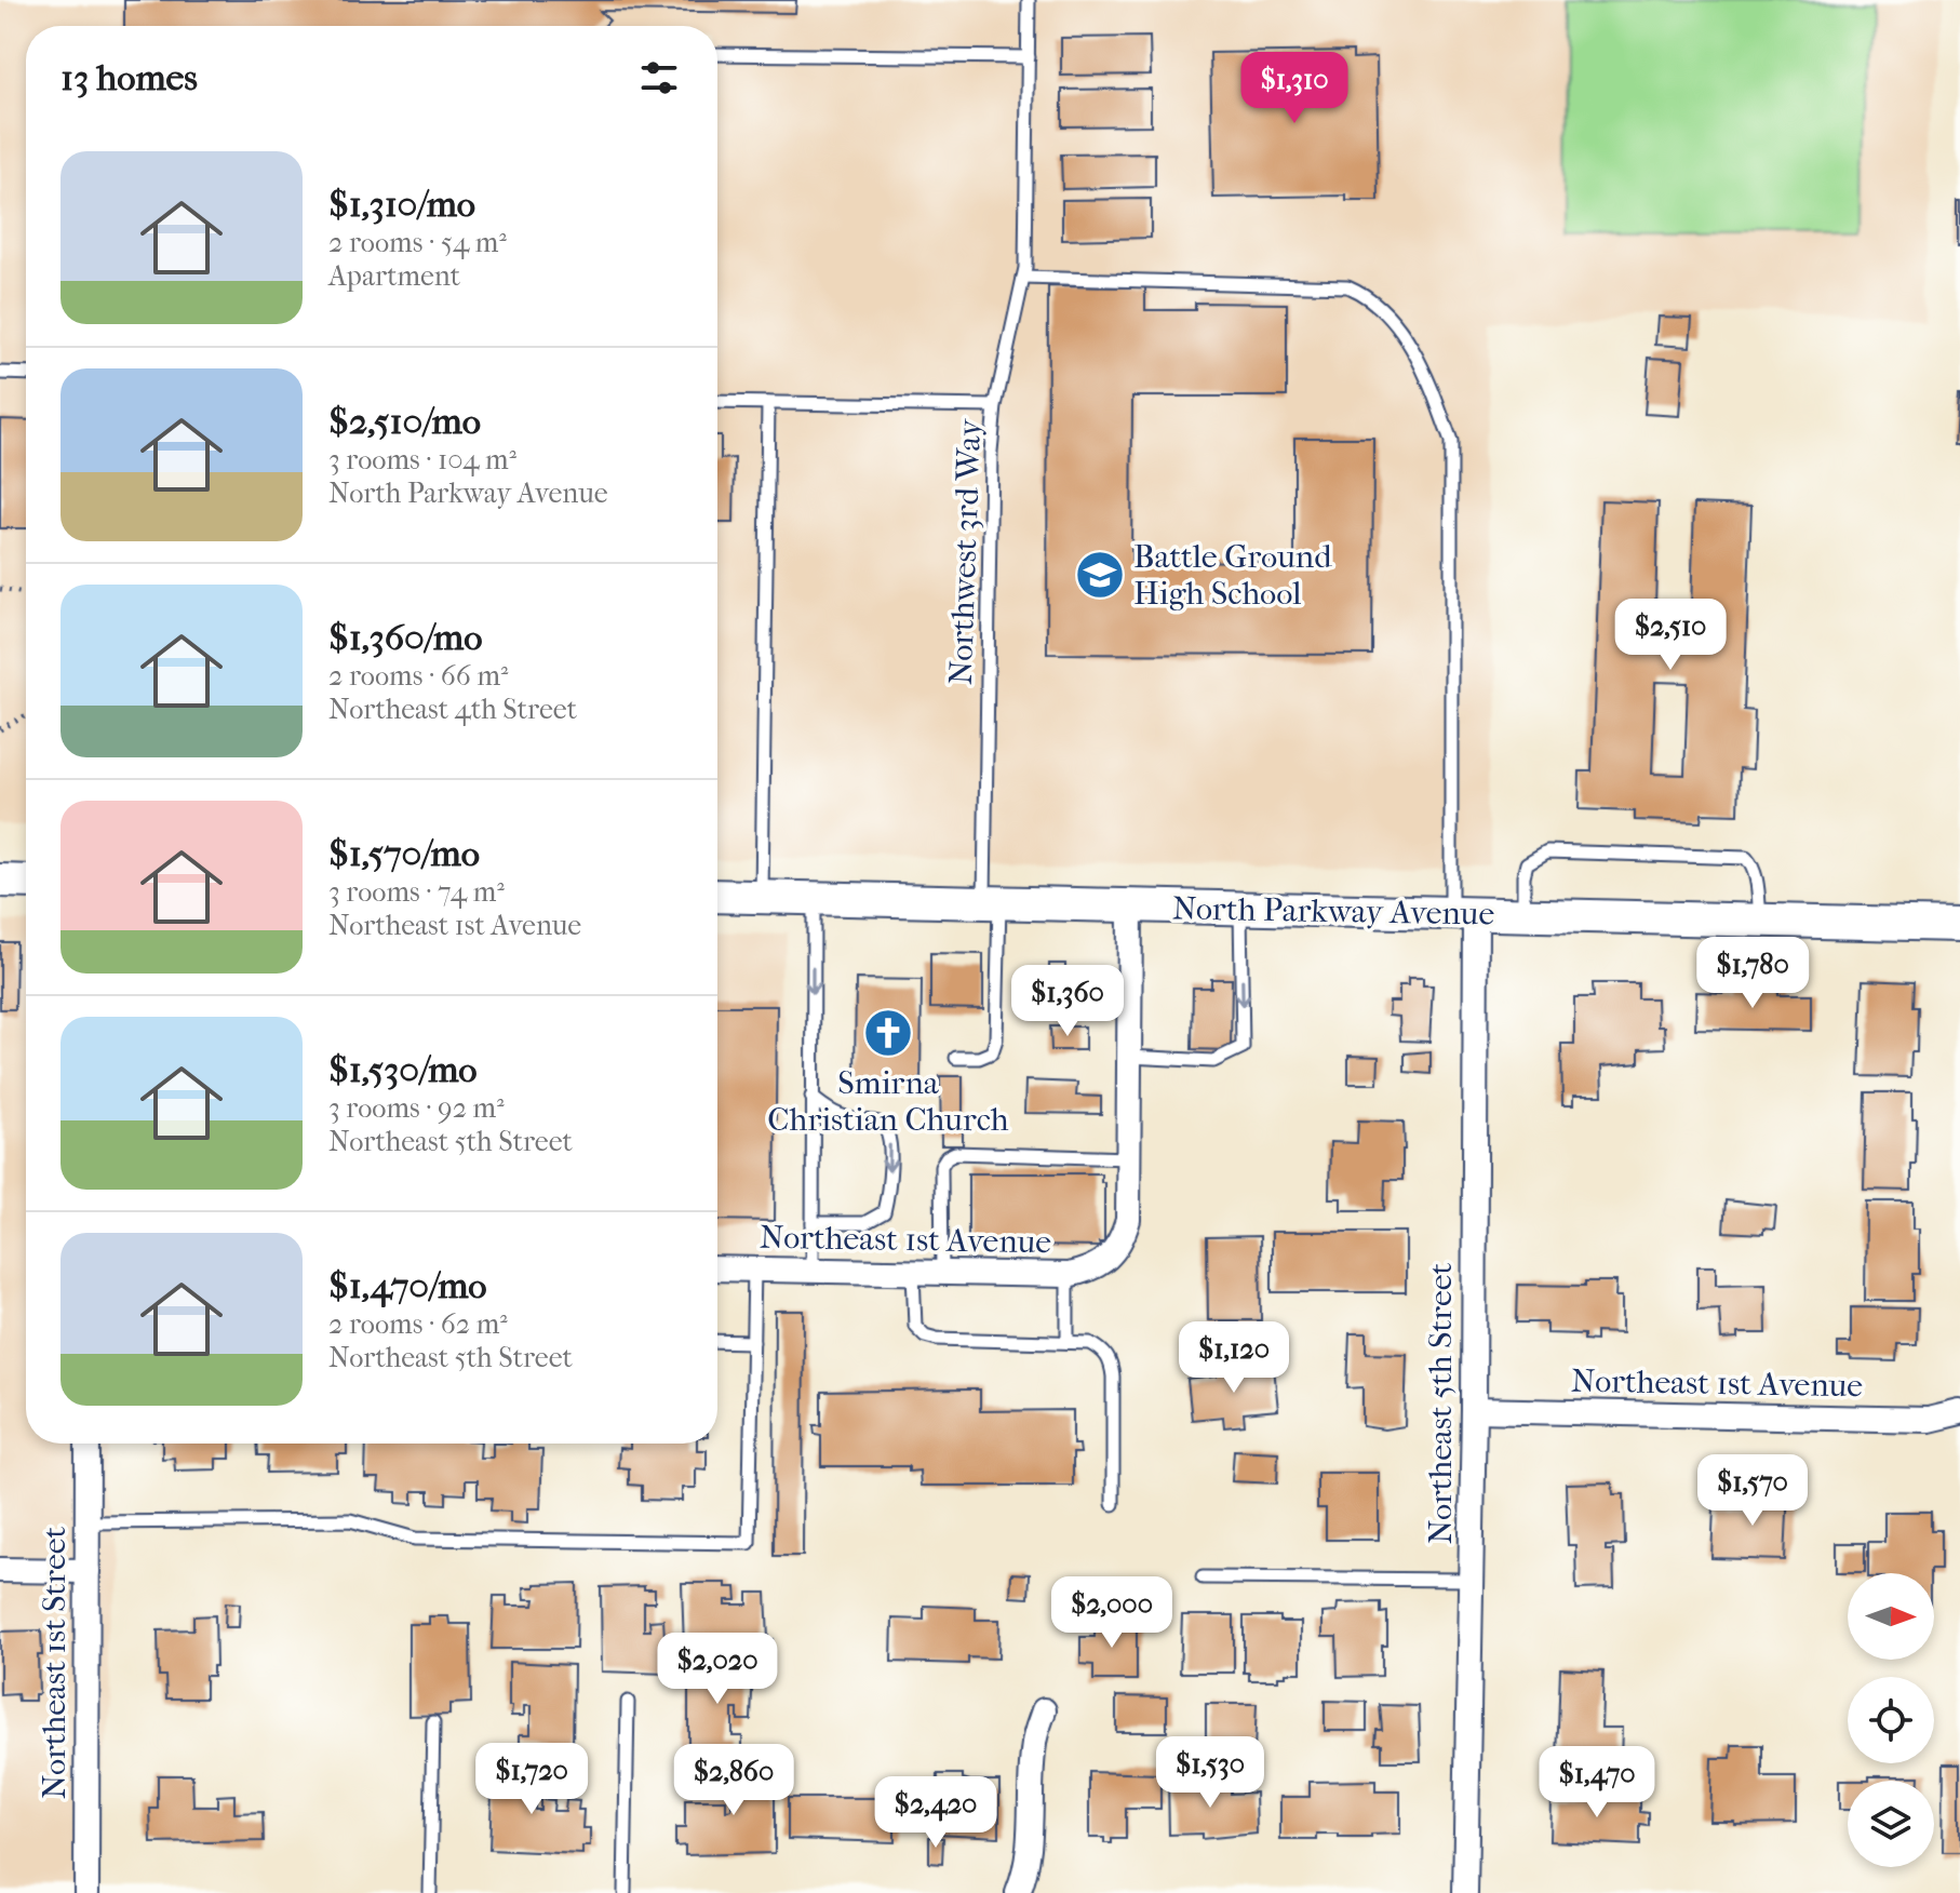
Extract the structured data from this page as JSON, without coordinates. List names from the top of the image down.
{
  "streets": {
    "street": [
      "North Parkway Avenue",
      "Northeast 1st Avenue",
      "Northeast 5th Street",
      "Northeast 1st Street"
    ],
    "lane": ["Northwest 3rd Way"]
  },
  "crossings": [
    ["Northwest 3rd Way", "North Parkway Avenue"],
    ["North Parkway Avenue", "Northeast 5th Street"],
    ["Northeast 1st Avenue", "Northeast 5th Street"]
  ],
  "places": {
    "school or university": ["Battle Ground High School"],
    "church": ["Smirna Christian Church"]
  },
  "north": "right",
  "page": {
    "heading": "13 homes",
    "price": [
      "$1,310",
      "$2,510",
      "$1,780",
      "$1,360",
      "$1,120",
      "$1,570",
      "$2,000",
      "$2,020",
      "$1,530",
      "$1,720",
      "$2,860",
      "$1,470",
      "$2,420"
    ],
    "list": [
      {
        "name": "$1,310/mo",
        "note": "2 rooms · 54 m² · Apartment"
      },
      {
        "name": "$2,510/mo",
        "note": "3 rooms · 104 m² · North Parkway Avenue"
      },
      {
        "name": "$1,360/mo",
        "note": "2 rooms · 66 m² · Northeast 4th Street"
      },
      {
        "name": "$1,570/mo",
        "note": "3 rooms · 74 m² · Northeast 1st Avenue"
      },
      {
        "name": "$1,530/mo",
        "note": "3 rooms · 92 m² · Northeast 5th Street"
      },
      {
        "name": "$1,470/mo",
        "note": "2 rooms · 62 m² · Northeast 5th Street"
      }
    ]
  }
}
